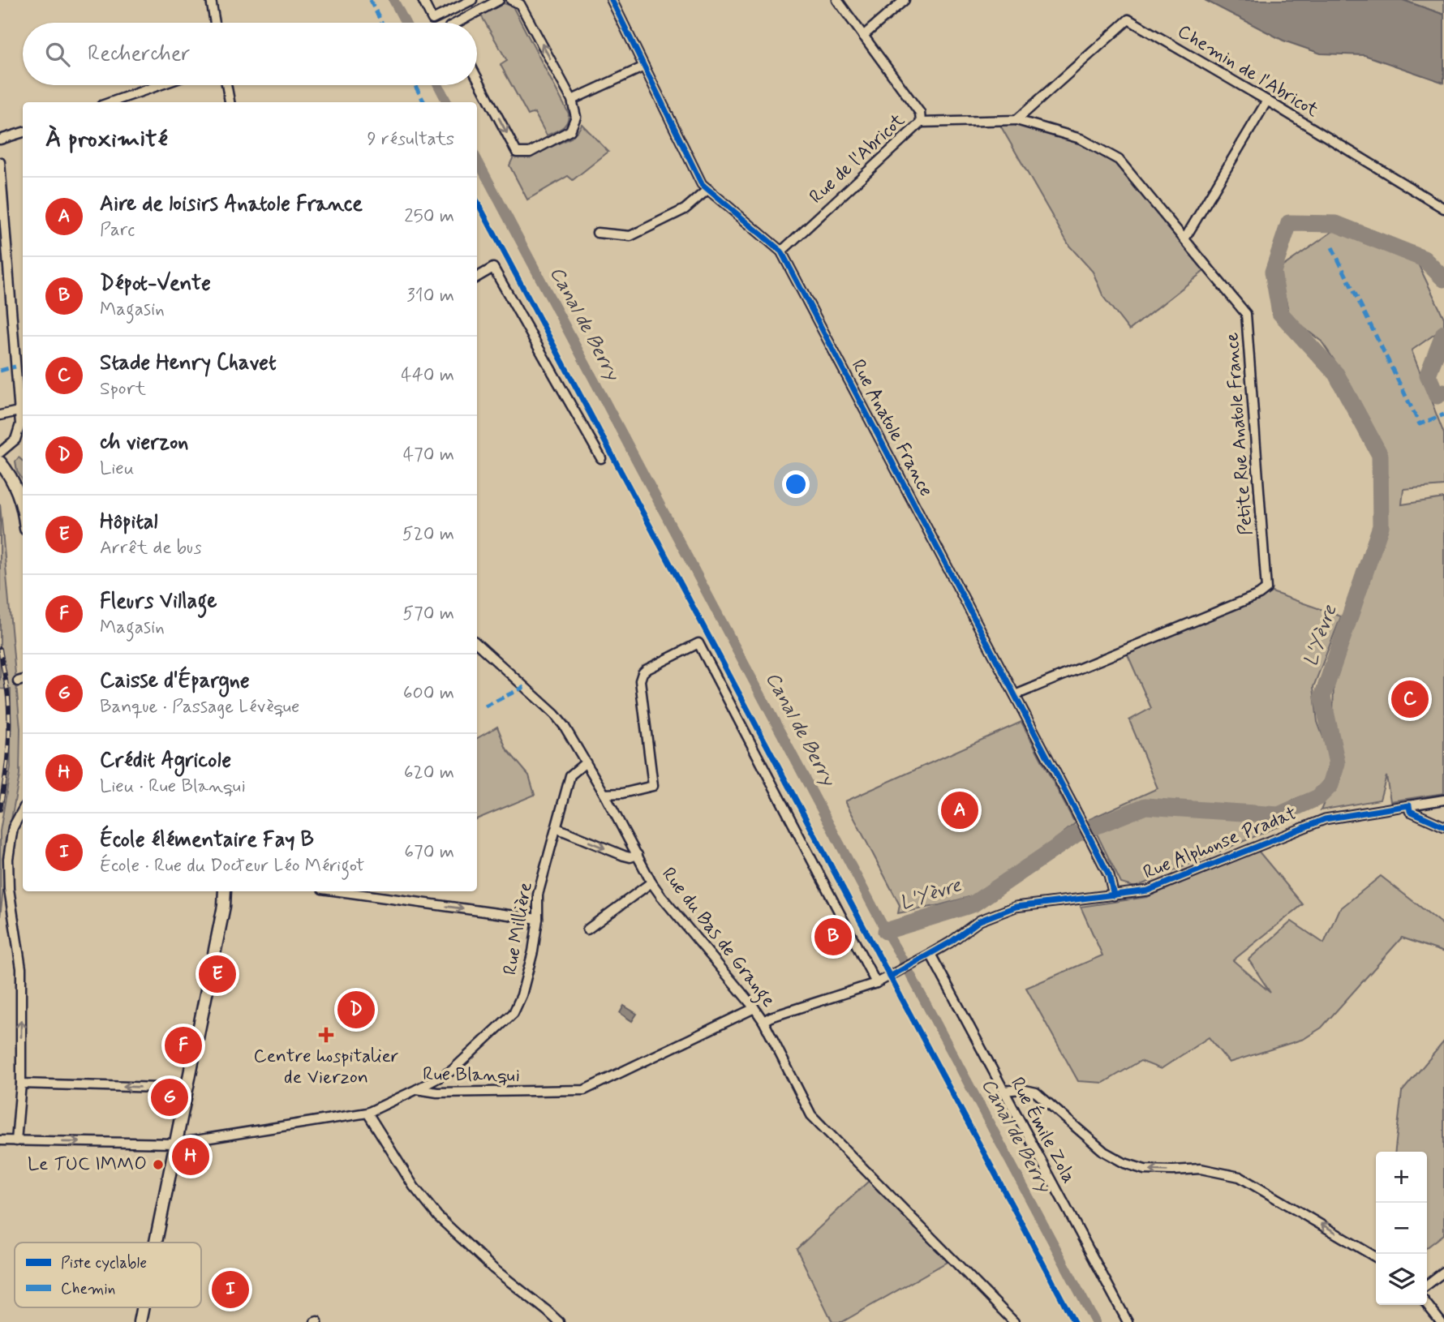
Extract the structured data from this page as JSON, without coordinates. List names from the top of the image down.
{
  "streets": {
    "street": [
      "Chemin de l'Abricot",
      "Rue de l'Abricot",
      "Rue Anatole France",
      "Petite Rue Anatole France",
      "Rue Alphonse Pradat",
      "Rue Millière",
      "Rue du Bas de Grange",
      "Rue Blanqui",
      "Rue Émile Zola"
    ]
  },
  "crossings": [
    ["Chemin de l'Abricot", "Petite Rue Anatole France"],
    ["Rue de l'Abricot", "Rue Anatole France"],
    ["Rue Anatole France", "Petite Rue Anatole France"],
    ["Rue Anatole France", "Rue Alphonse Pradat"],
    ["Rue Alphonse Pradat", "Rue du Bas de Grange"],
    ["Rue Alphonse Pradat", "Rue Émile Zola"],
    ["Rue Millière", "Rue du Bas de Grange"],
    ["Rue Millière", "Rue Blanqui"],
    ["Rue du Bas de Grange", "Rue Blanqui"]
  ],
  "water": ["Canal de Berry", "L'Yèvre"],
  "places": {
    "health": ["Centre hospitalier de Vierzon"],
    "other": ["Le TUC IMMO"]
  },
  "legend": ["Piste cyclable", "Chemin"],
  "page": {
    "search": "Rechercher",
    "heading": ["À proximité", "9 résultats"],
    "list": [
      {
        "mark": "A",
        "name": "Aire de loisirs Anatole France",
        "note": "Parc",
        "value": "250 m"
      },
      {
        "mark": "B",
        "name": "Dépot-Vente",
        "note": "Magasin",
        "value": "310 m"
      },
      {
        "mark": "C",
        "name": "Stade Henry Chavet",
        "note": "Sport",
        "value": "440 m"
      },
      {
        "mark": "D",
        "name": "ch vierzon",
        "note": "Lieu",
        "value": "470 m"
      },
      {
        "mark": "E",
        "name": "Hôpital",
        "note": "Arrêt de bus",
        "value": "520 m"
      },
      {
        "mark": "F",
        "name": "Fleurs Village",
        "note": "Magasin",
        "value": "570 m"
      },
      {
        "mark": "G",
        "name": "Caisse d'Épargne",
        "note": "Banque · Passage Lévèque",
        "value": "600 m"
      },
      {
        "mark": "H",
        "name": "Crédit Agricole",
        "note": "Lieu · Rue Blanqui",
        "value": "620 m"
      },
      {
        "mark": "I",
        "name": "École élémentaire Fay B",
        "note": "École · Rue du Docteur Léo Mérigot",
        "value": "670 m"
      }
    ],
    "pins": [
      "C",
      "A",
      "B",
      "E",
      "D",
      "F",
      "G",
      "H",
      "I"
    ],
    "map_buttons": ["+", "−"]
  }
}
